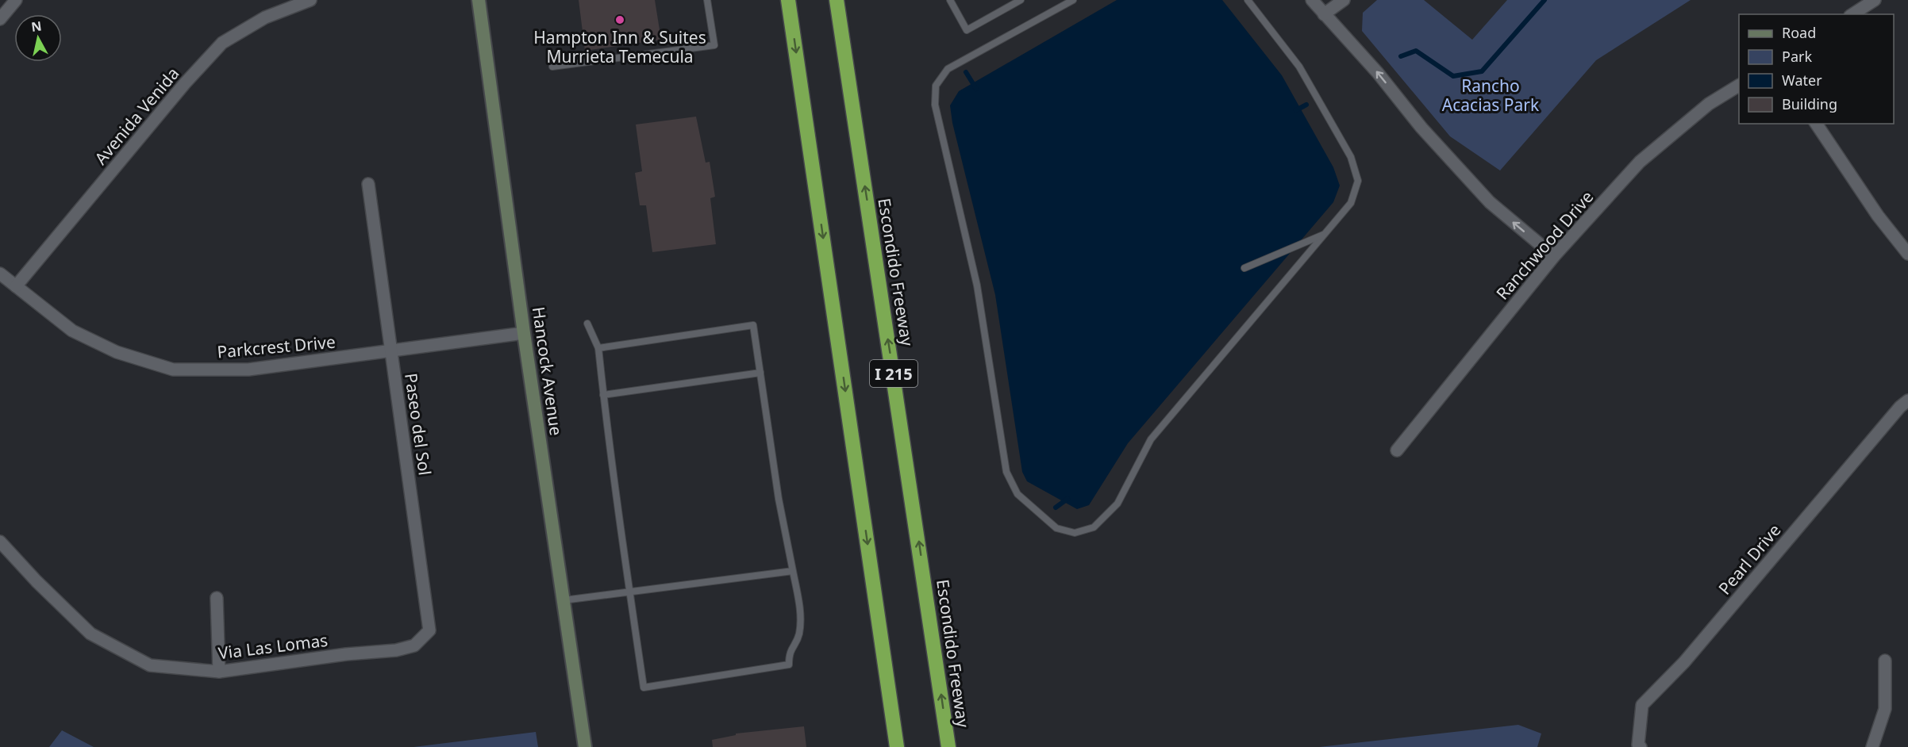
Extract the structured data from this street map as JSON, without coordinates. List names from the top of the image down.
{
  "streets": {
    "highway": ["Escondido Freeway", "I 215"],
    "main road": ["Hancock Avenue"],
    "street": [
      "Avenida Venida",
      "Ranchwood Drive",
      "Parkcrest Drive",
      "Paseo del Sol",
      "Pearl Drive",
      "Via Las Lomas"
    ]
  },
  "crossings": [
    ["Avenida Venida", "Parkcrest Drive"],
    ["Parkcrest Drive", "Hancock Avenue"],
    ["Parkcrest Drive", "Paseo del Sol"],
    ["Paseo del Sol", "Via Las Lomas"]
  ],
  "parks": ["Rancho Acacias Park"],
  "places": ["Hampton Inn & Suites Murrieta Temecula"],
  "legend": [
    "Road",
    "Park",
    "Water",
    "Building"
  ],
  "north": "top"
}
